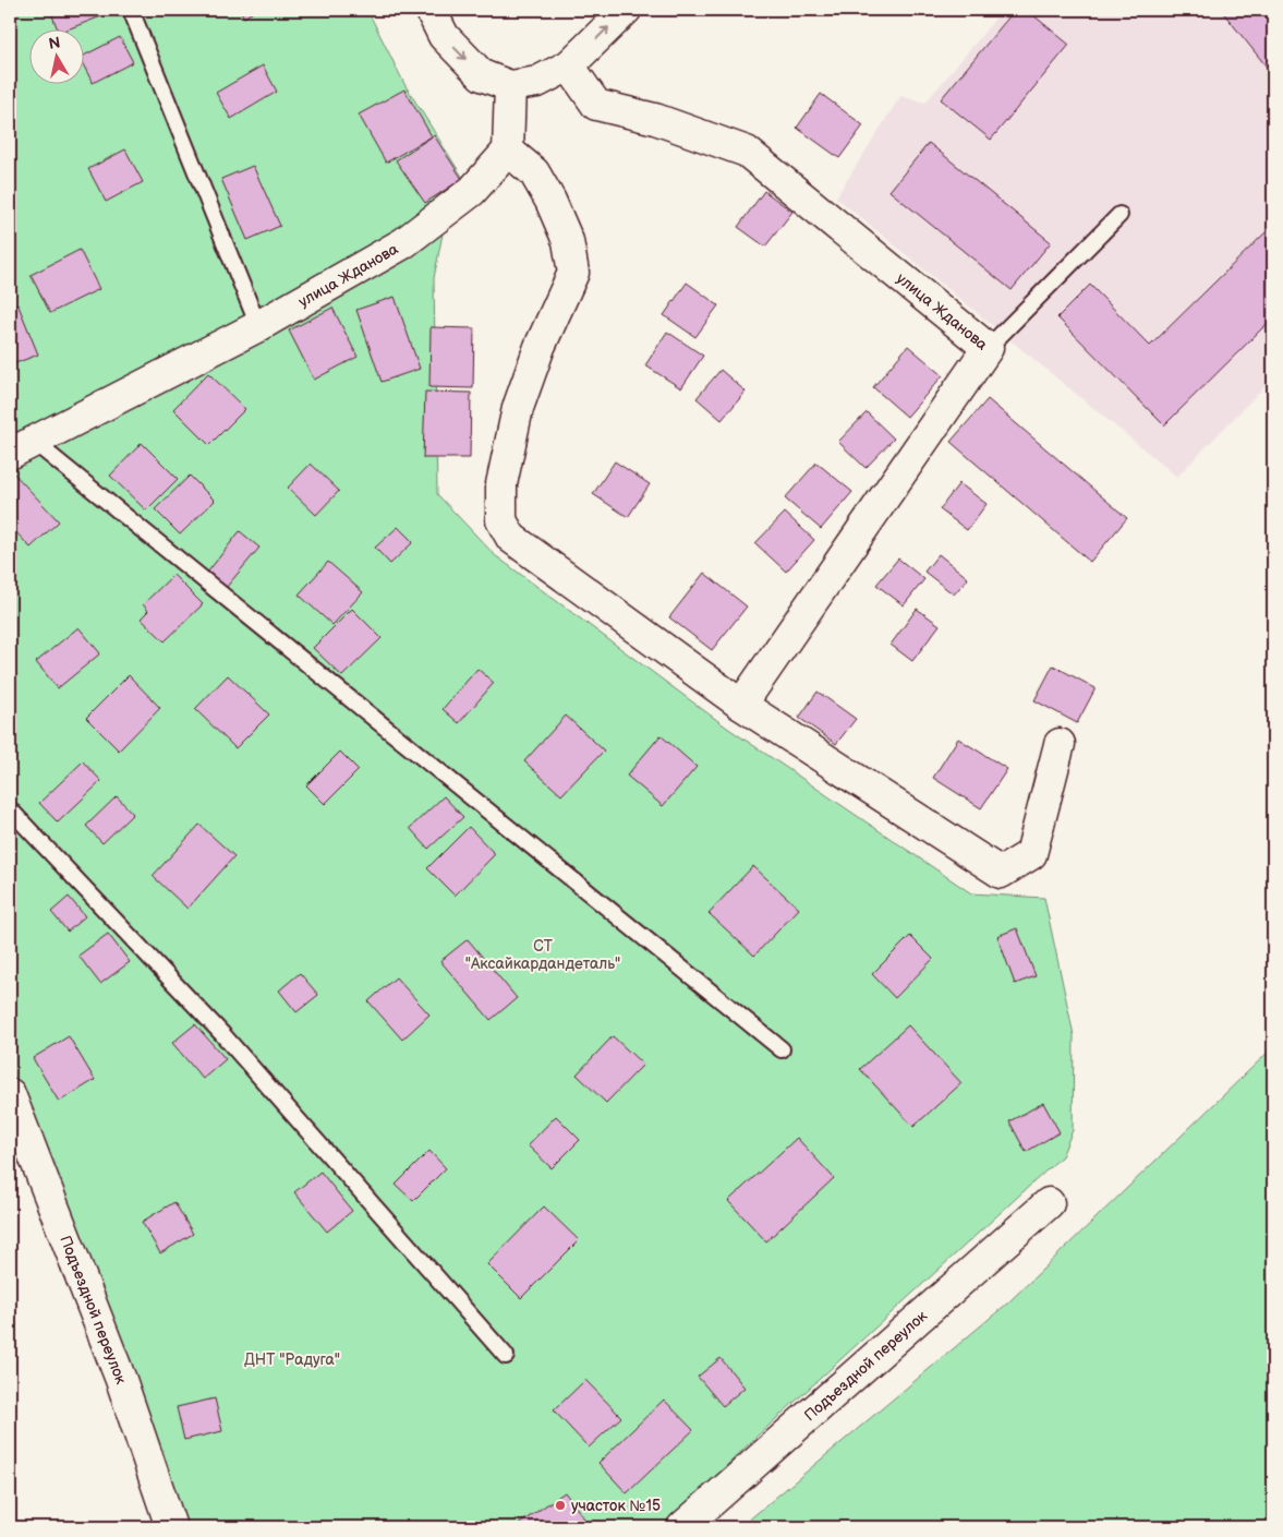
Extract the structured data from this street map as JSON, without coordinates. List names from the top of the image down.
{
  "streets": {
    "street": ["улица Жданова", "Подъездной переулок"]
  },
  "parks": ["СТ \"Аксайкардандеталь\"", "ДНТ \"Радуга\""],
  "places": ["участок №15"],
  "north": "top"
}
